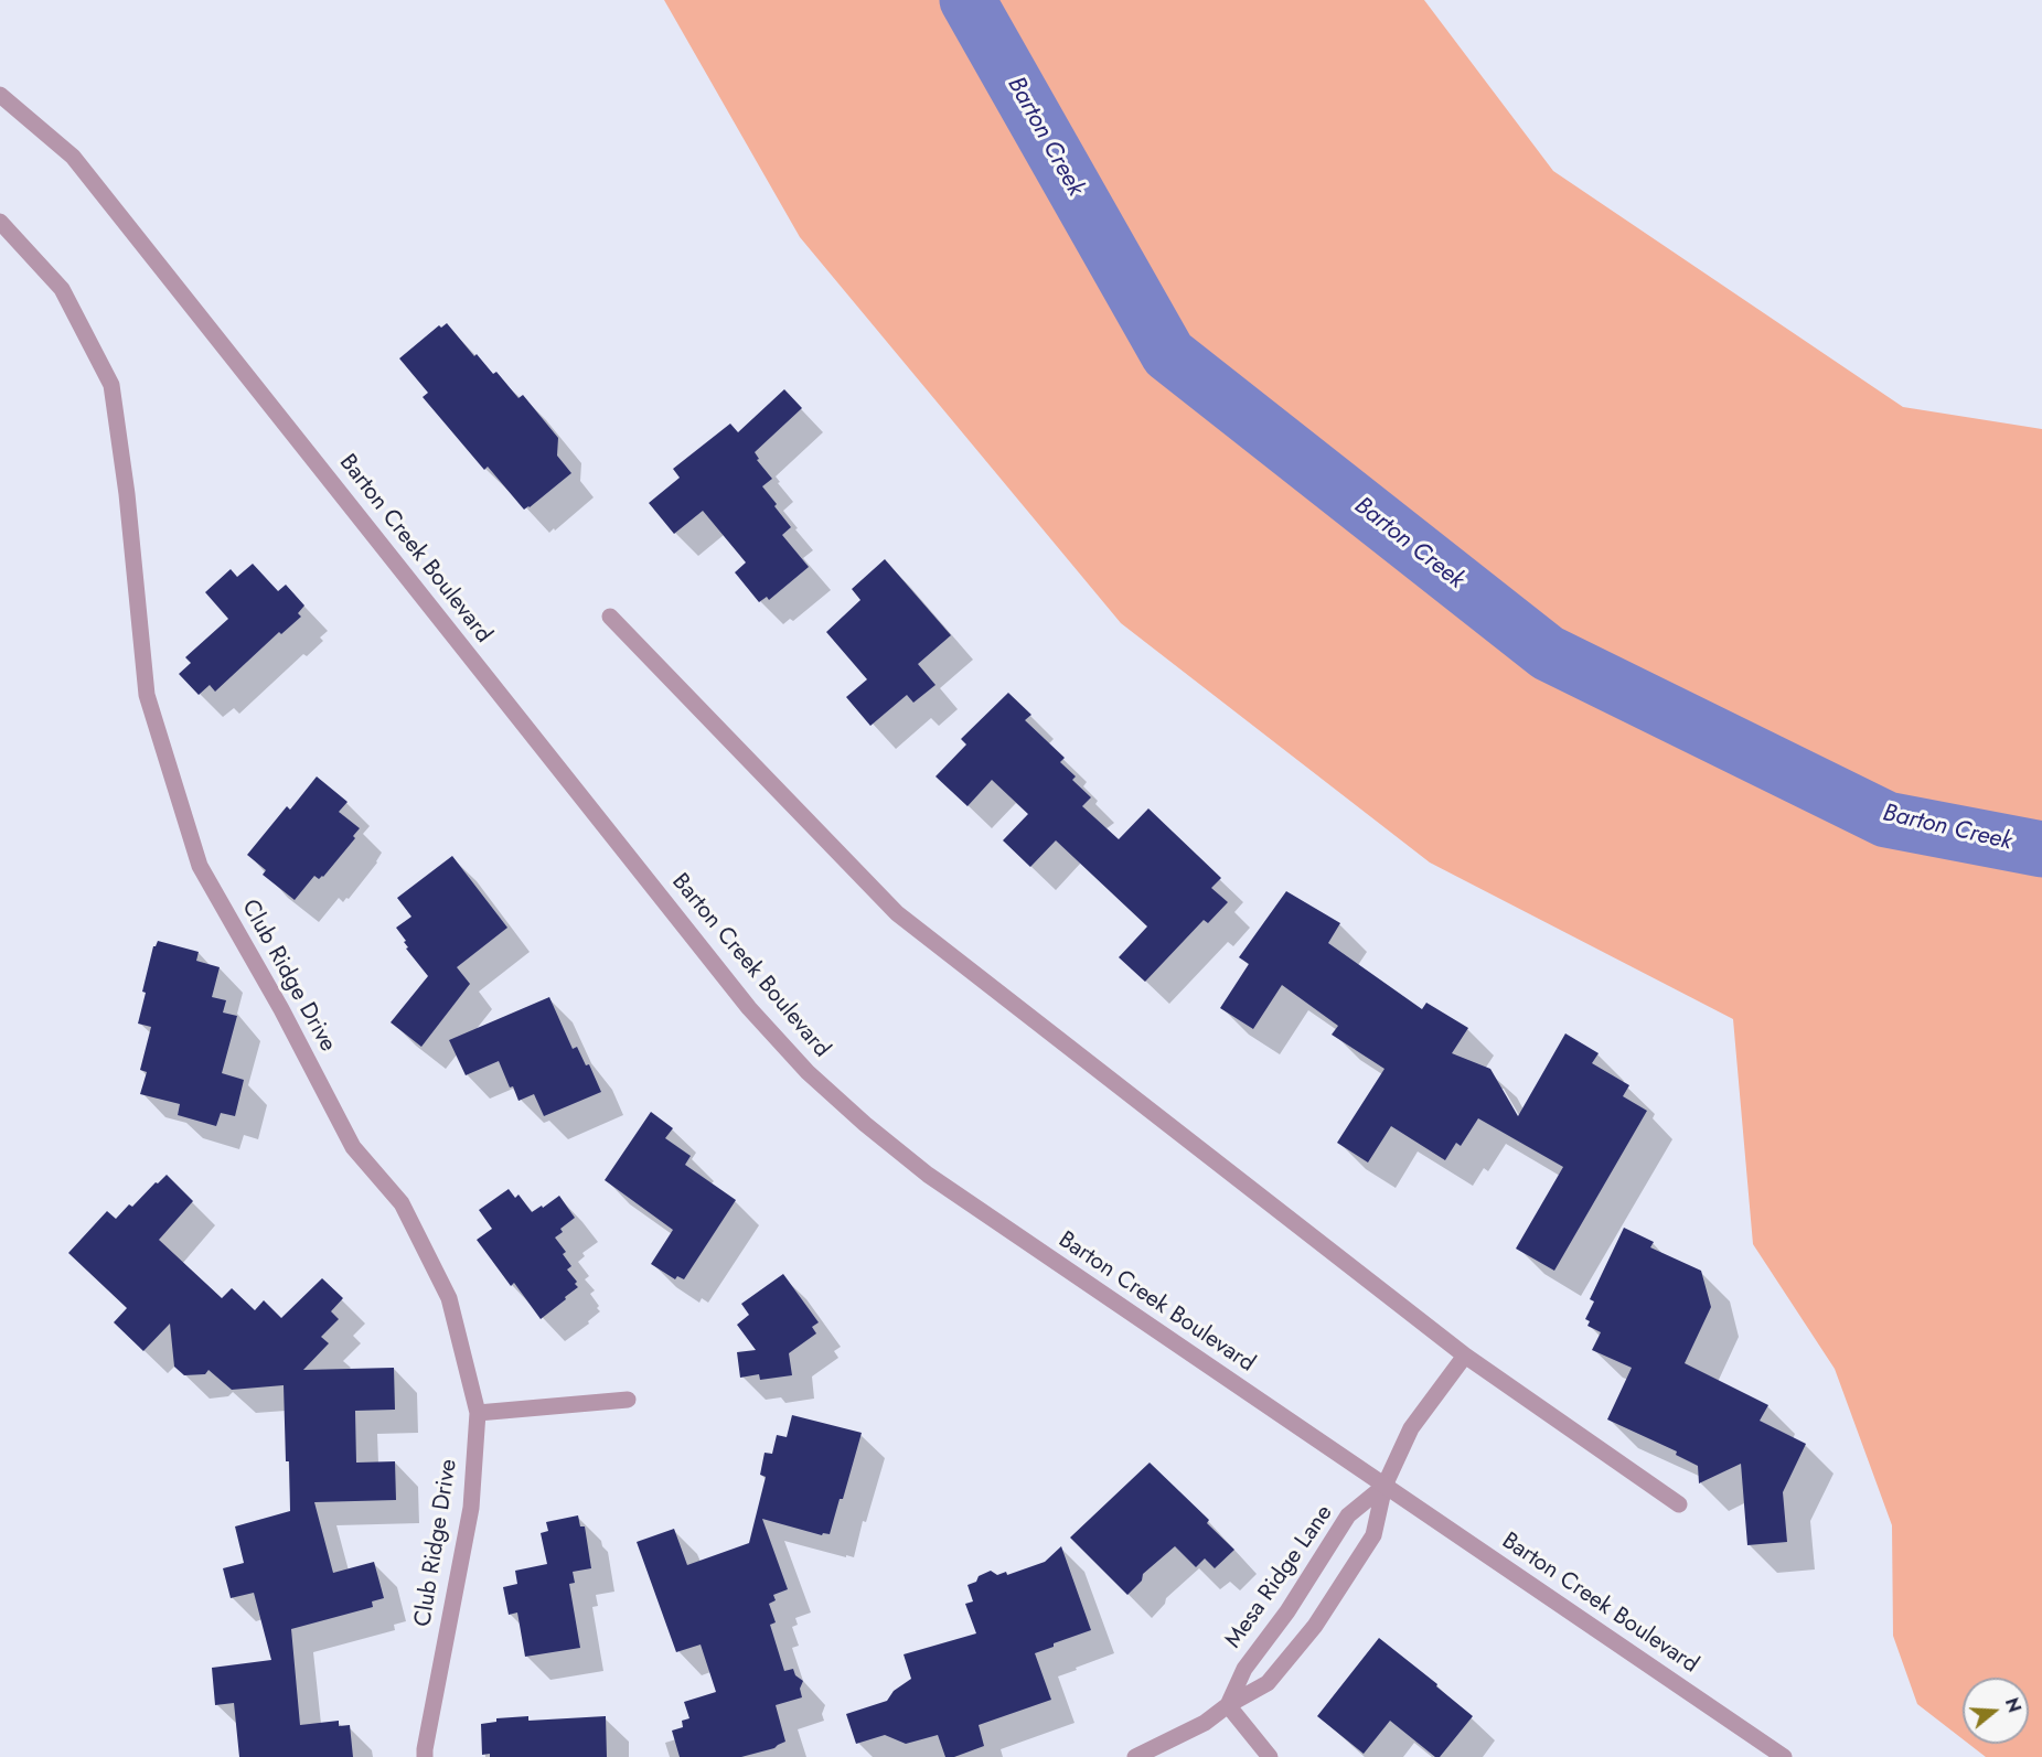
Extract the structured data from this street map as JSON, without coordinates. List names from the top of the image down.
{
  "streets": {
    "street": ["Barton Creek Boulevard", "Club Ridge Drive", "Mesa Ridge Lane"]
  },
  "crossings": [
    ["Barton Creek Boulevard", "Mesa Ridge Lane"]
  ],
  "water": ["Barton Creek"],
  "north": "right"
}
